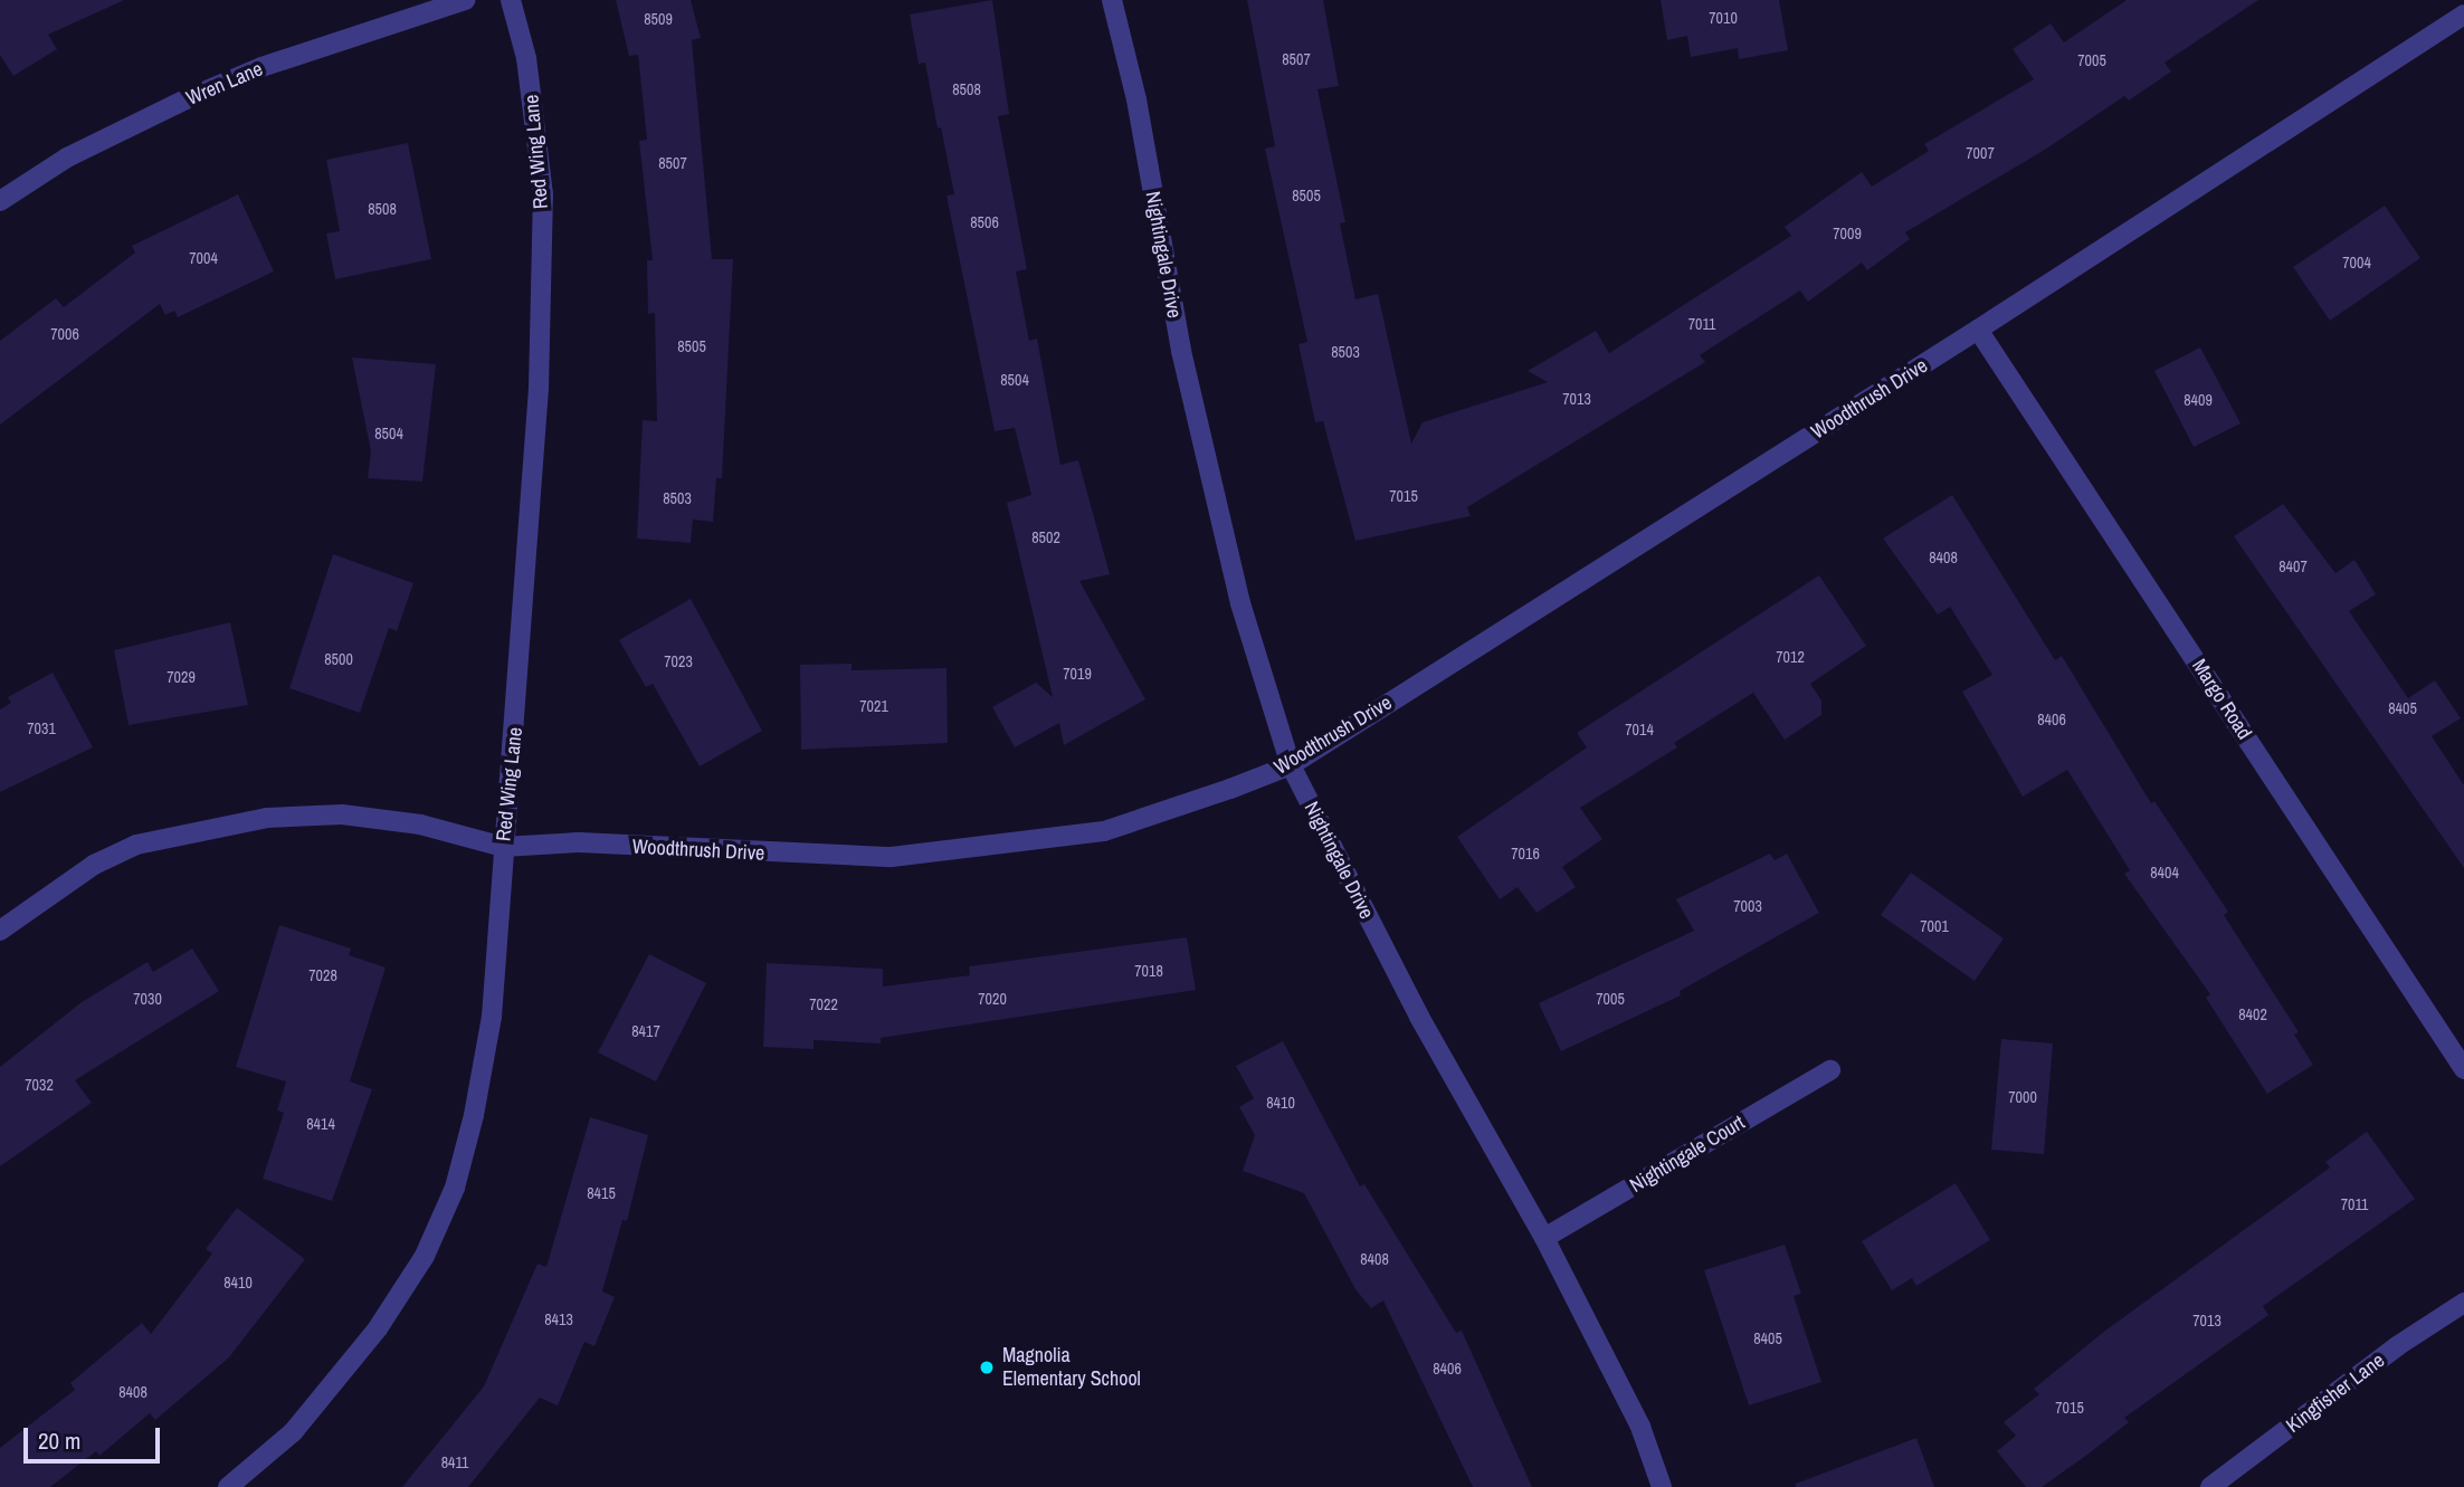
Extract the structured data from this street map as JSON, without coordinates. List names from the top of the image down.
{
  "streets": {
    "street": [
      "Wren Lane",
      "Red Wing Lane",
      "Nightingale Drive",
      "Woodthrush Drive",
      "Margo Road",
      "Nightingale Court",
      "Kingfisher Lane"
    ]
  },
  "crossings": [
    ["Red Wing Lane", "Woodthrush Drive"],
    ["Nightingale Drive", "Woodthrush Drive"],
    ["Nightingale Drive", "Nightingale Court"],
    ["Woodthrush Drive", "Margo Road"]
  ],
  "places": ["Magnolia Elementary School"],
  "house_numbers": [
    "7010",
    "8509",
    "8507",
    "7005",
    "8508",
    "7007",
    "8507",
    "8505",
    "8508",
    "8506",
    "7009",
    "7004",
    "7004",
    "7011",
    "7006",
    "8505",
    "8503",
    "8504",
    "7013",
    "8409",
    "8504",
    "7015",
    "8503",
    "8502",
    "8408",
    "8407",
    "7012",
    "8500",
    "7023",
    "7019",
    "7029",
    "7021",
    "8405",
    "8406",
    "7031",
    "7014",
    "7016",
    "8404",
    "7003",
    "7001",
    "7018",
    "7028",
    "7030",
    "7020",
    "7005",
    "7022",
    "8402",
    "8417",
    "7032",
    "7000",
    "8410",
    "8414",
    "8415",
    "7011",
    "8408",
    "8410",
    "8413",
    "7013",
    "8405",
    "8406",
    "8408",
    "7015",
    "8411"
  ],
  "scale_bar": "20 m"
}
